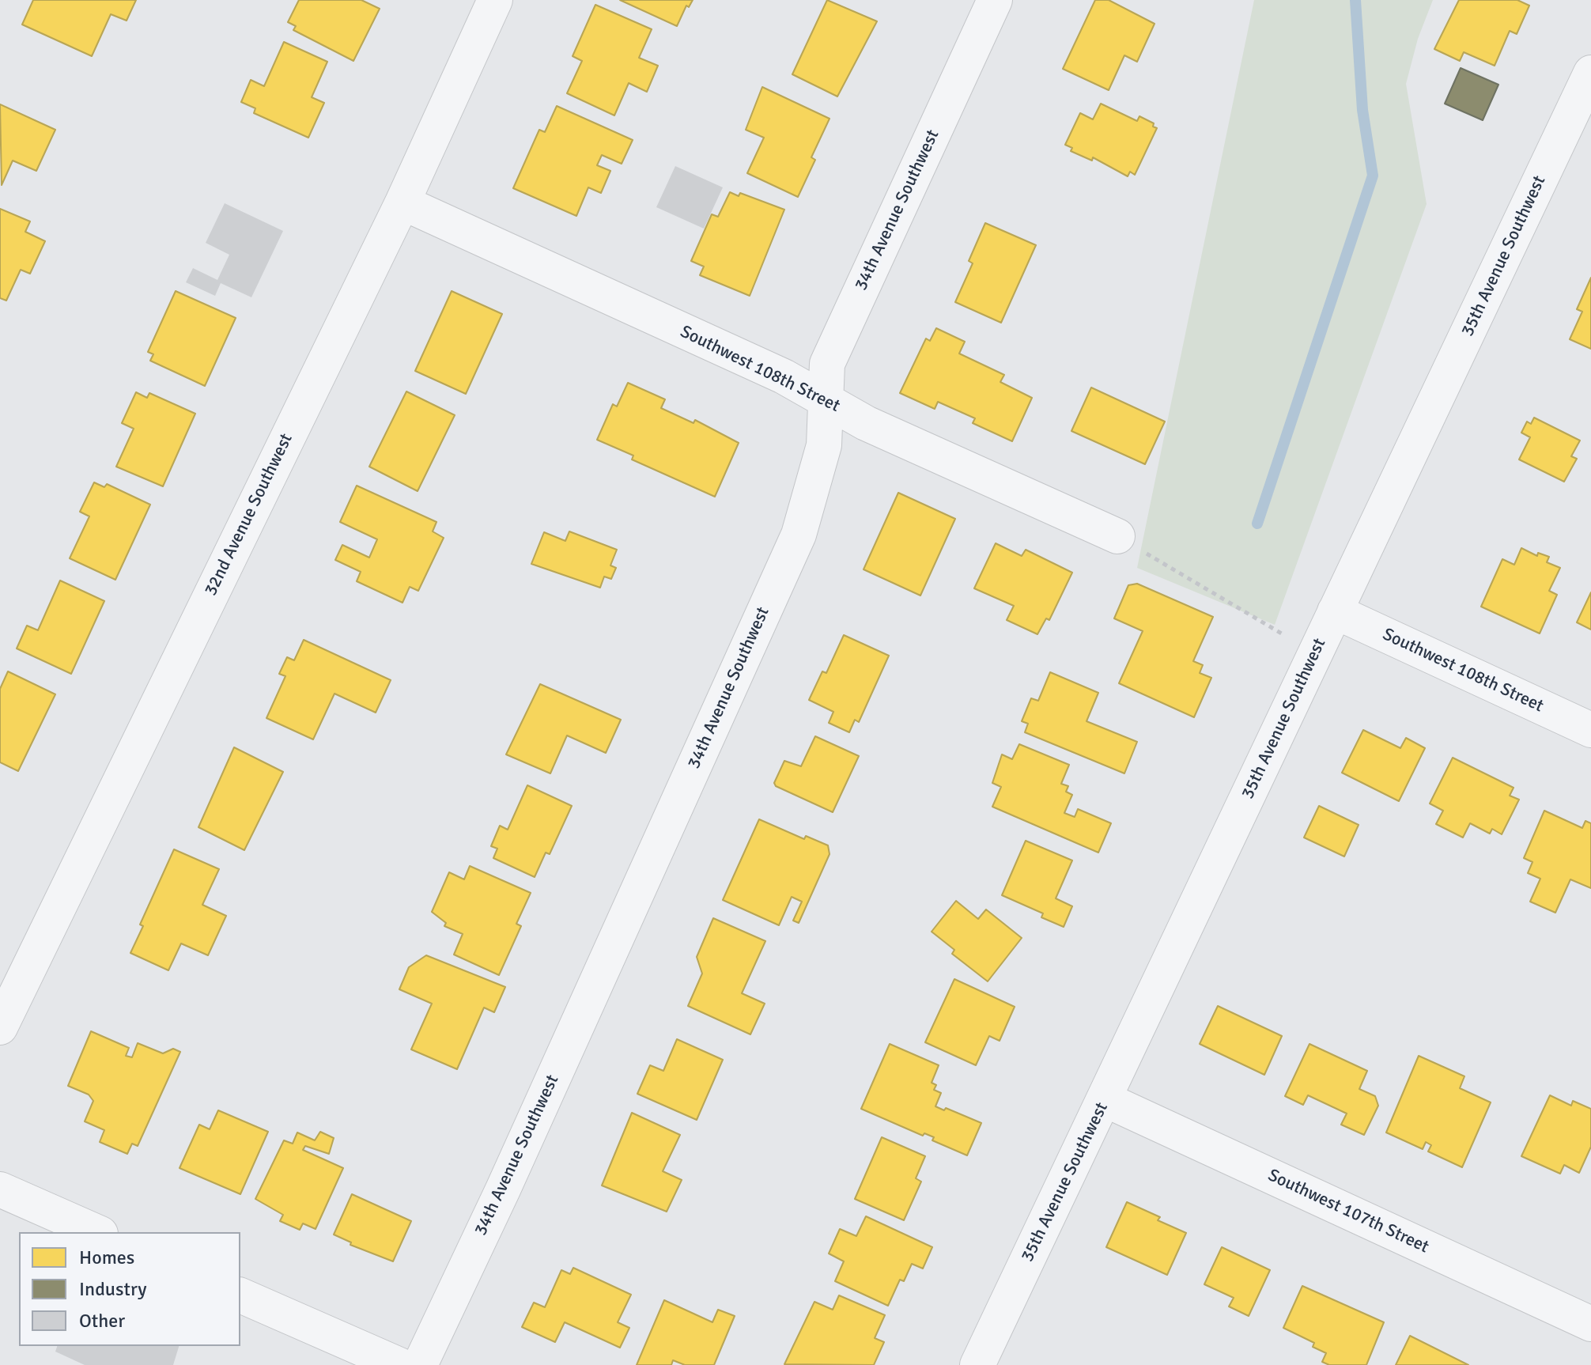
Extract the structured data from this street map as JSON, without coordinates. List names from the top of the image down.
{
  "streets": {
    "street": [
      "34th Avenue Southwest",
      "35th Avenue Southwest",
      "Southwest 108th Street",
      "32nd Avenue Southwest",
      "Southwest 107th Street"
    ]
  },
  "crossings": [
    ["34th Avenue Southwest", "Southwest 108th Street"],
    ["35th Avenue Southwest", "Southwest 108th Street"],
    ["35th Avenue Southwest", "Southwest 107th Street"],
    ["Southwest 108th Street", "32nd Avenue Southwest"]
  ],
  "legend": ["Homes", "Industry", "Other"]
}
